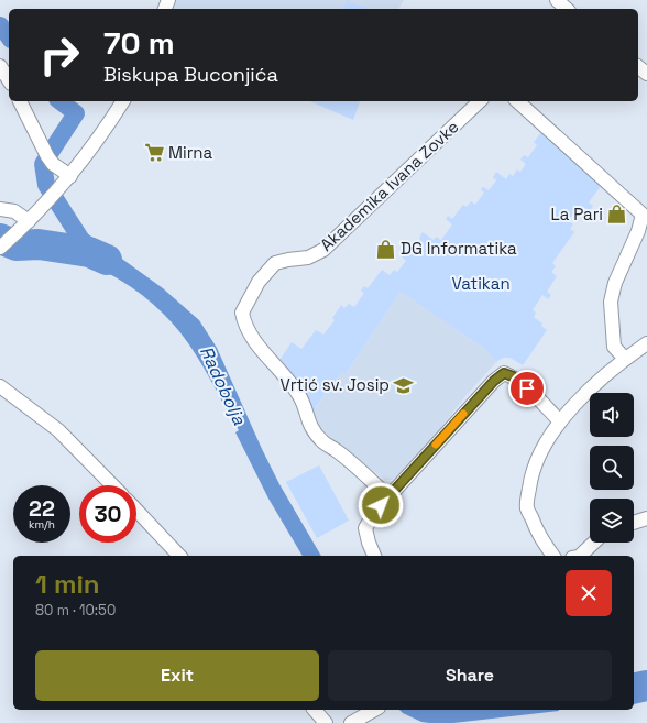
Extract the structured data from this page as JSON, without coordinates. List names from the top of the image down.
{
  "streets": {
    "street": ["Akademika Ivana Zovke"]
  },
  "water": ["Radobolja"],
  "parks": ["Vatikan"],
  "places": {
    "supermarket": ["Mirna"],
    "shop": ["La Pari", "DG Informatika"],
    "school or university": ["Vrtić sv. Josip"]
  },
  "page": {
    "turn": ["70 m", "Biskupa Buconjića"],
    "speed": "22 km/h",
    "limit": "30",
    "heading": ["1 min", "80 m · 10:50"],
    "buttons": ["Exit", "Share"]
  }
}
